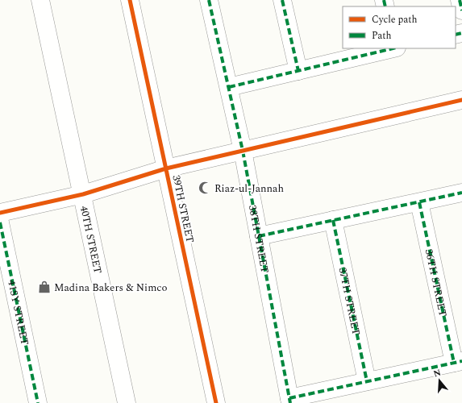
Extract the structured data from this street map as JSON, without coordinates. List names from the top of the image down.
{
  "streets": {
    "street": [
      "39TH STREET",
      "40TH STREET",
      "38TH STREET",
      "36TH STREET",
      "37TH STREET",
      "41SY STREET"
    ]
  },
  "places": {
    "mosque": ["Riaz-ul-Jannah"],
    "shop": ["Madina Bakers & Nimco"]
  },
  "legend": ["Cycle path", "Path"],
  "north": "top"
}
